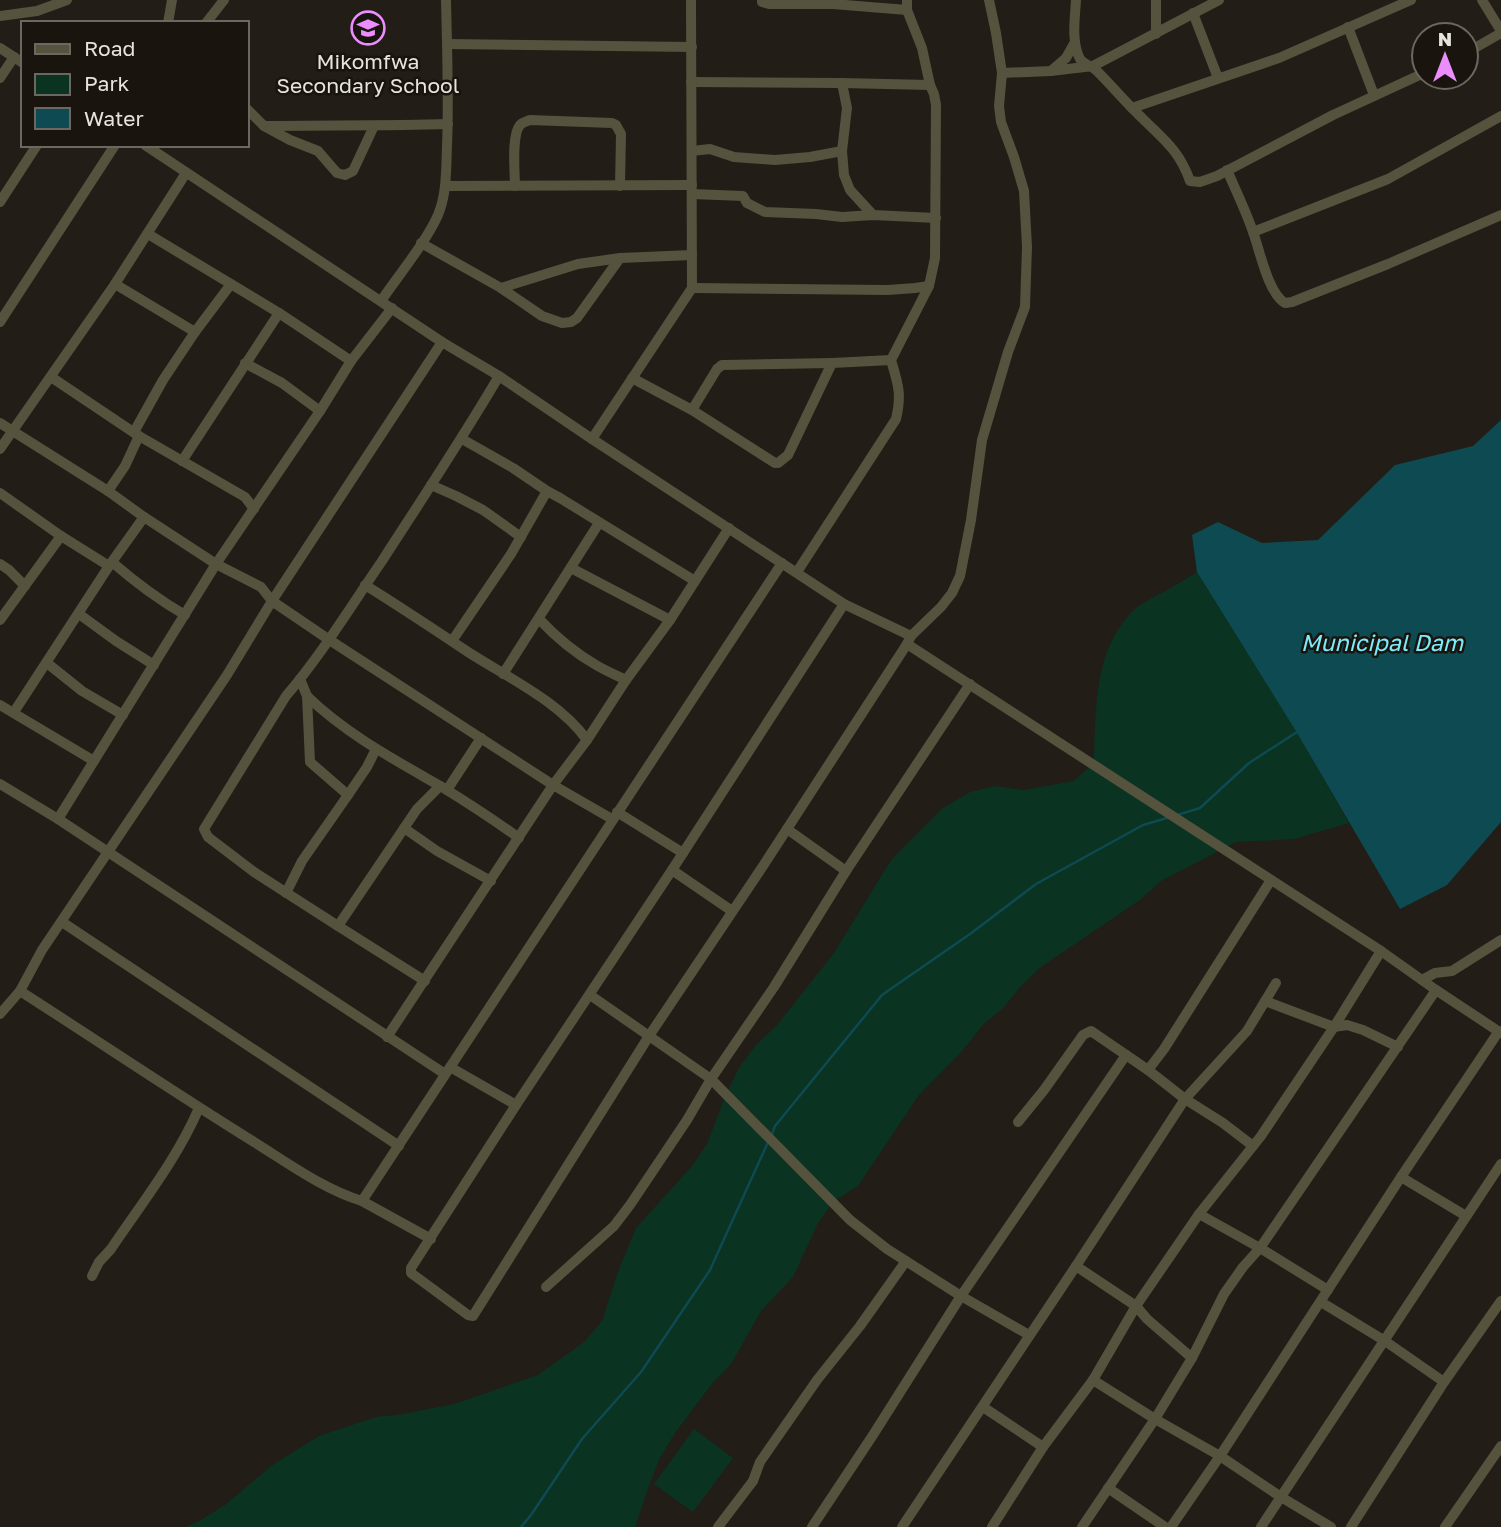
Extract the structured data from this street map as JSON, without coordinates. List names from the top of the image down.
{
  "water": ["Municipal Dam"],
  "places": {
    "school or university": ["Mikomfwa Secondary School"]
  },
  "legend": ["Road", "Park", "Water"],
  "north": "top"
}
